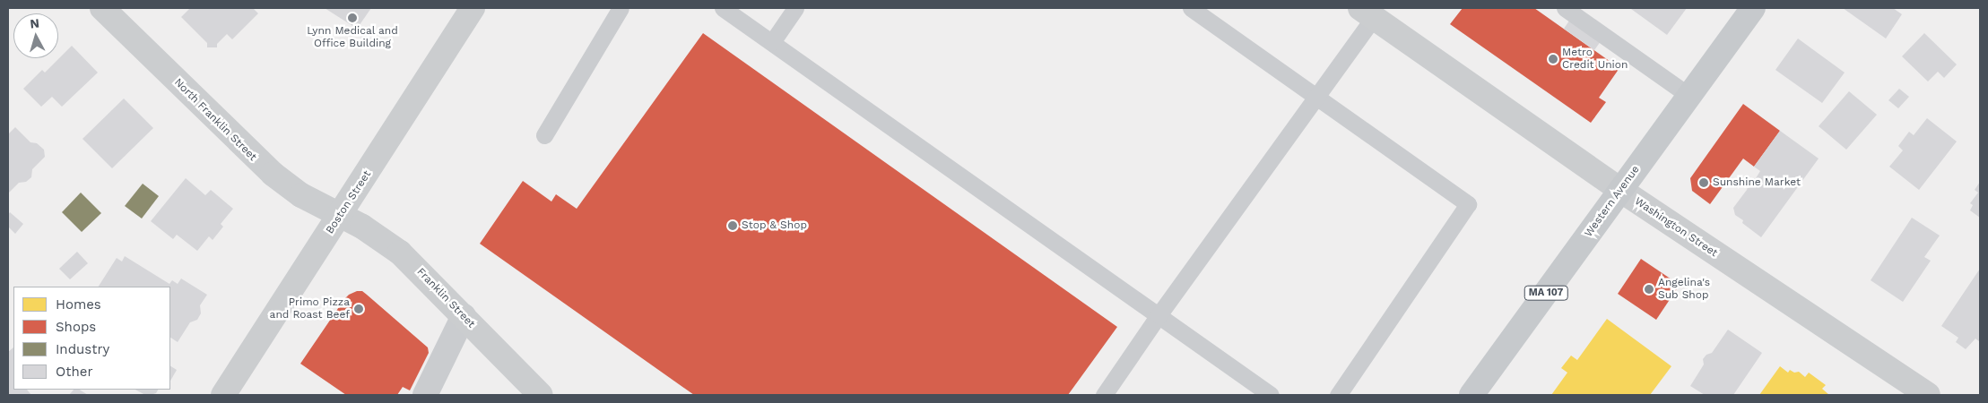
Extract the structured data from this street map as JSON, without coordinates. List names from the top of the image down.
{
  "streets": {
    "main road": [
      "North Franklin Street",
      "Western Avenue",
      "Boston Street",
      "Washington Street",
      "MA 107",
      "Franklin Street"
    ]
  },
  "crossings": [
    ["North Franklin Street", "Boston Street"],
    ["North Franklin Street", "Franklin Street"],
    ["Western Avenue", "Washington Street"],
    ["Boston Street", "Franklin Street"]
  ],
  "places": [
    "Lynn Medical and Office Building",
    "Metro Credit Union",
    "Sunshine Market",
    "Stop & Shop",
    "Angelina's Sub Shop",
    "Primo Pizza and Roast Beef"
  ],
  "legend": [
    "Homes",
    "Shops",
    "Industry",
    "Other"
  ],
  "north": "top"
}
